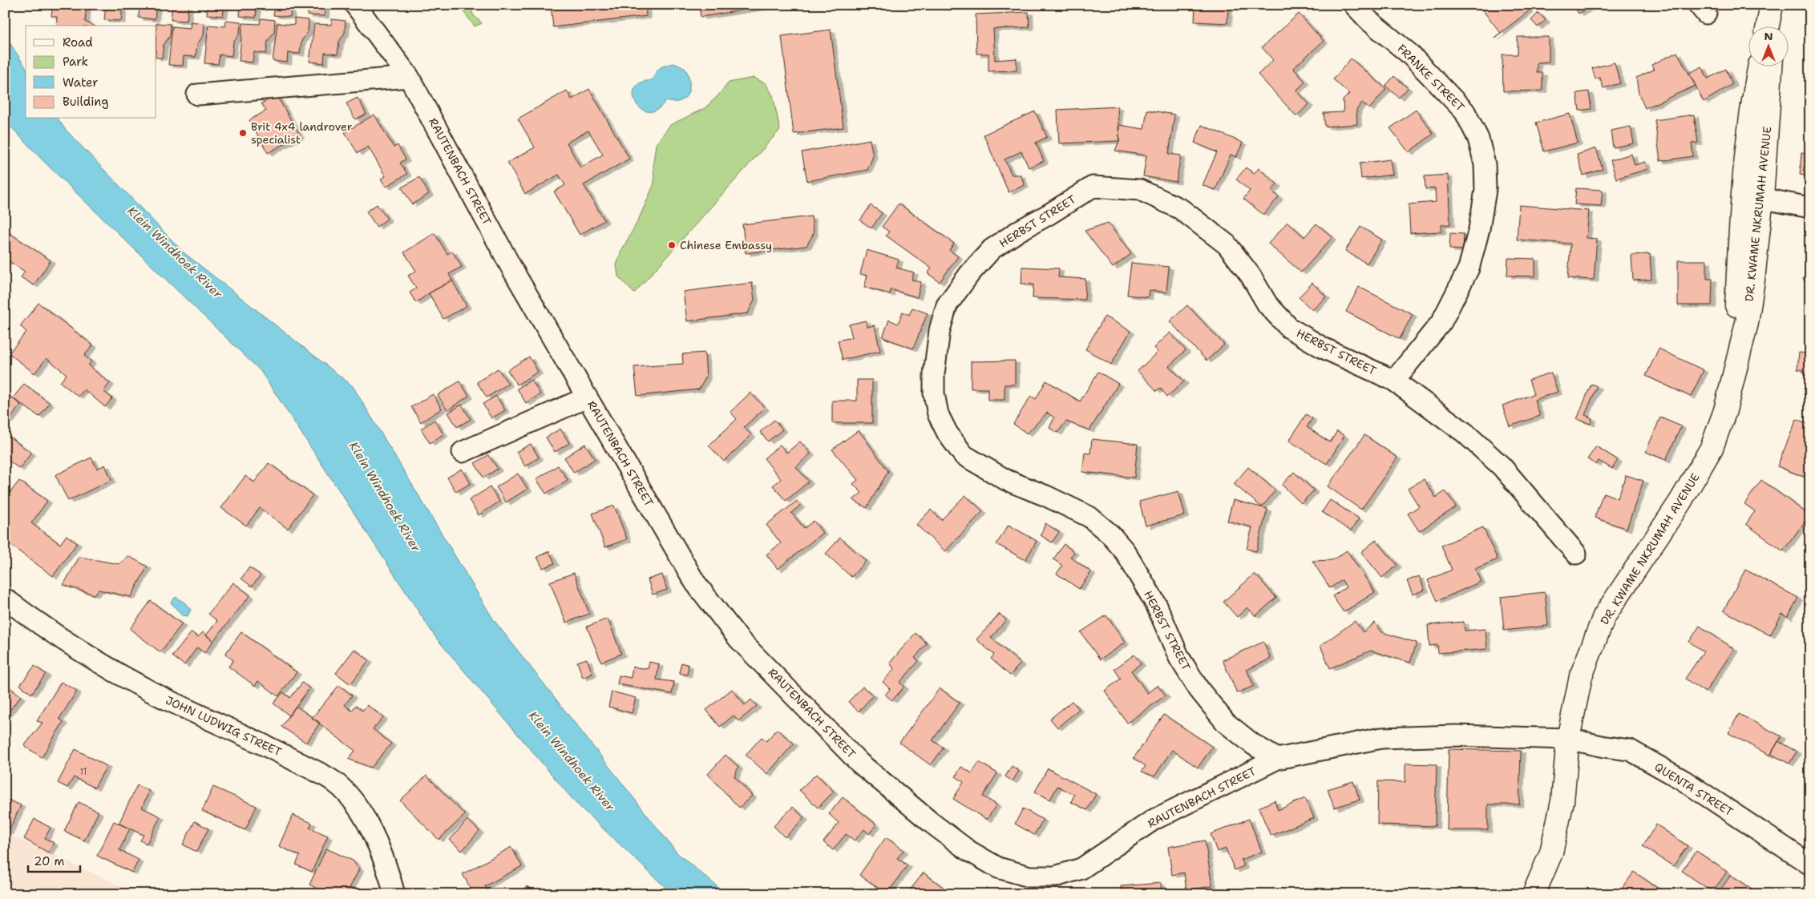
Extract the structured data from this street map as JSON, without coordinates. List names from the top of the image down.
{
  "streets": {
    "street": [
      "FRANKE STREET",
      "RAUTENBACH STREET",
      "DR. KWAME NKRUMAH AVENUE",
      "HERBST STREET",
      "JOHN LUDWIG STREET",
      "QUENTA STREET"
    ]
  },
  "crossings": [
    ["FRANKE STREET", "HERBST STREET"],
    ["RAUTENBACH STREET", "DR. KWAME NKRUMAH AVENUE"],
    ["RAUTENBACH STREET", "HERBST STREET"],
    ["RAUTENBACH STREET", "QUENTA STREET"],
    ["DR. KWAME NKRUMAH AVENUE", "QUENTA STREET"]
  ],
  "water": ["Klein Windhoek River"],
  "places": ["Brit 4x4 landrover specialist", "Chinese Embassy"],
  "house_numbers": ["11"],
  "legend": [
    "Road",
    "Park",
    "Water",
    "Building"
  ],
  "scale_bar": "20 m",
  "north": "top"
}
